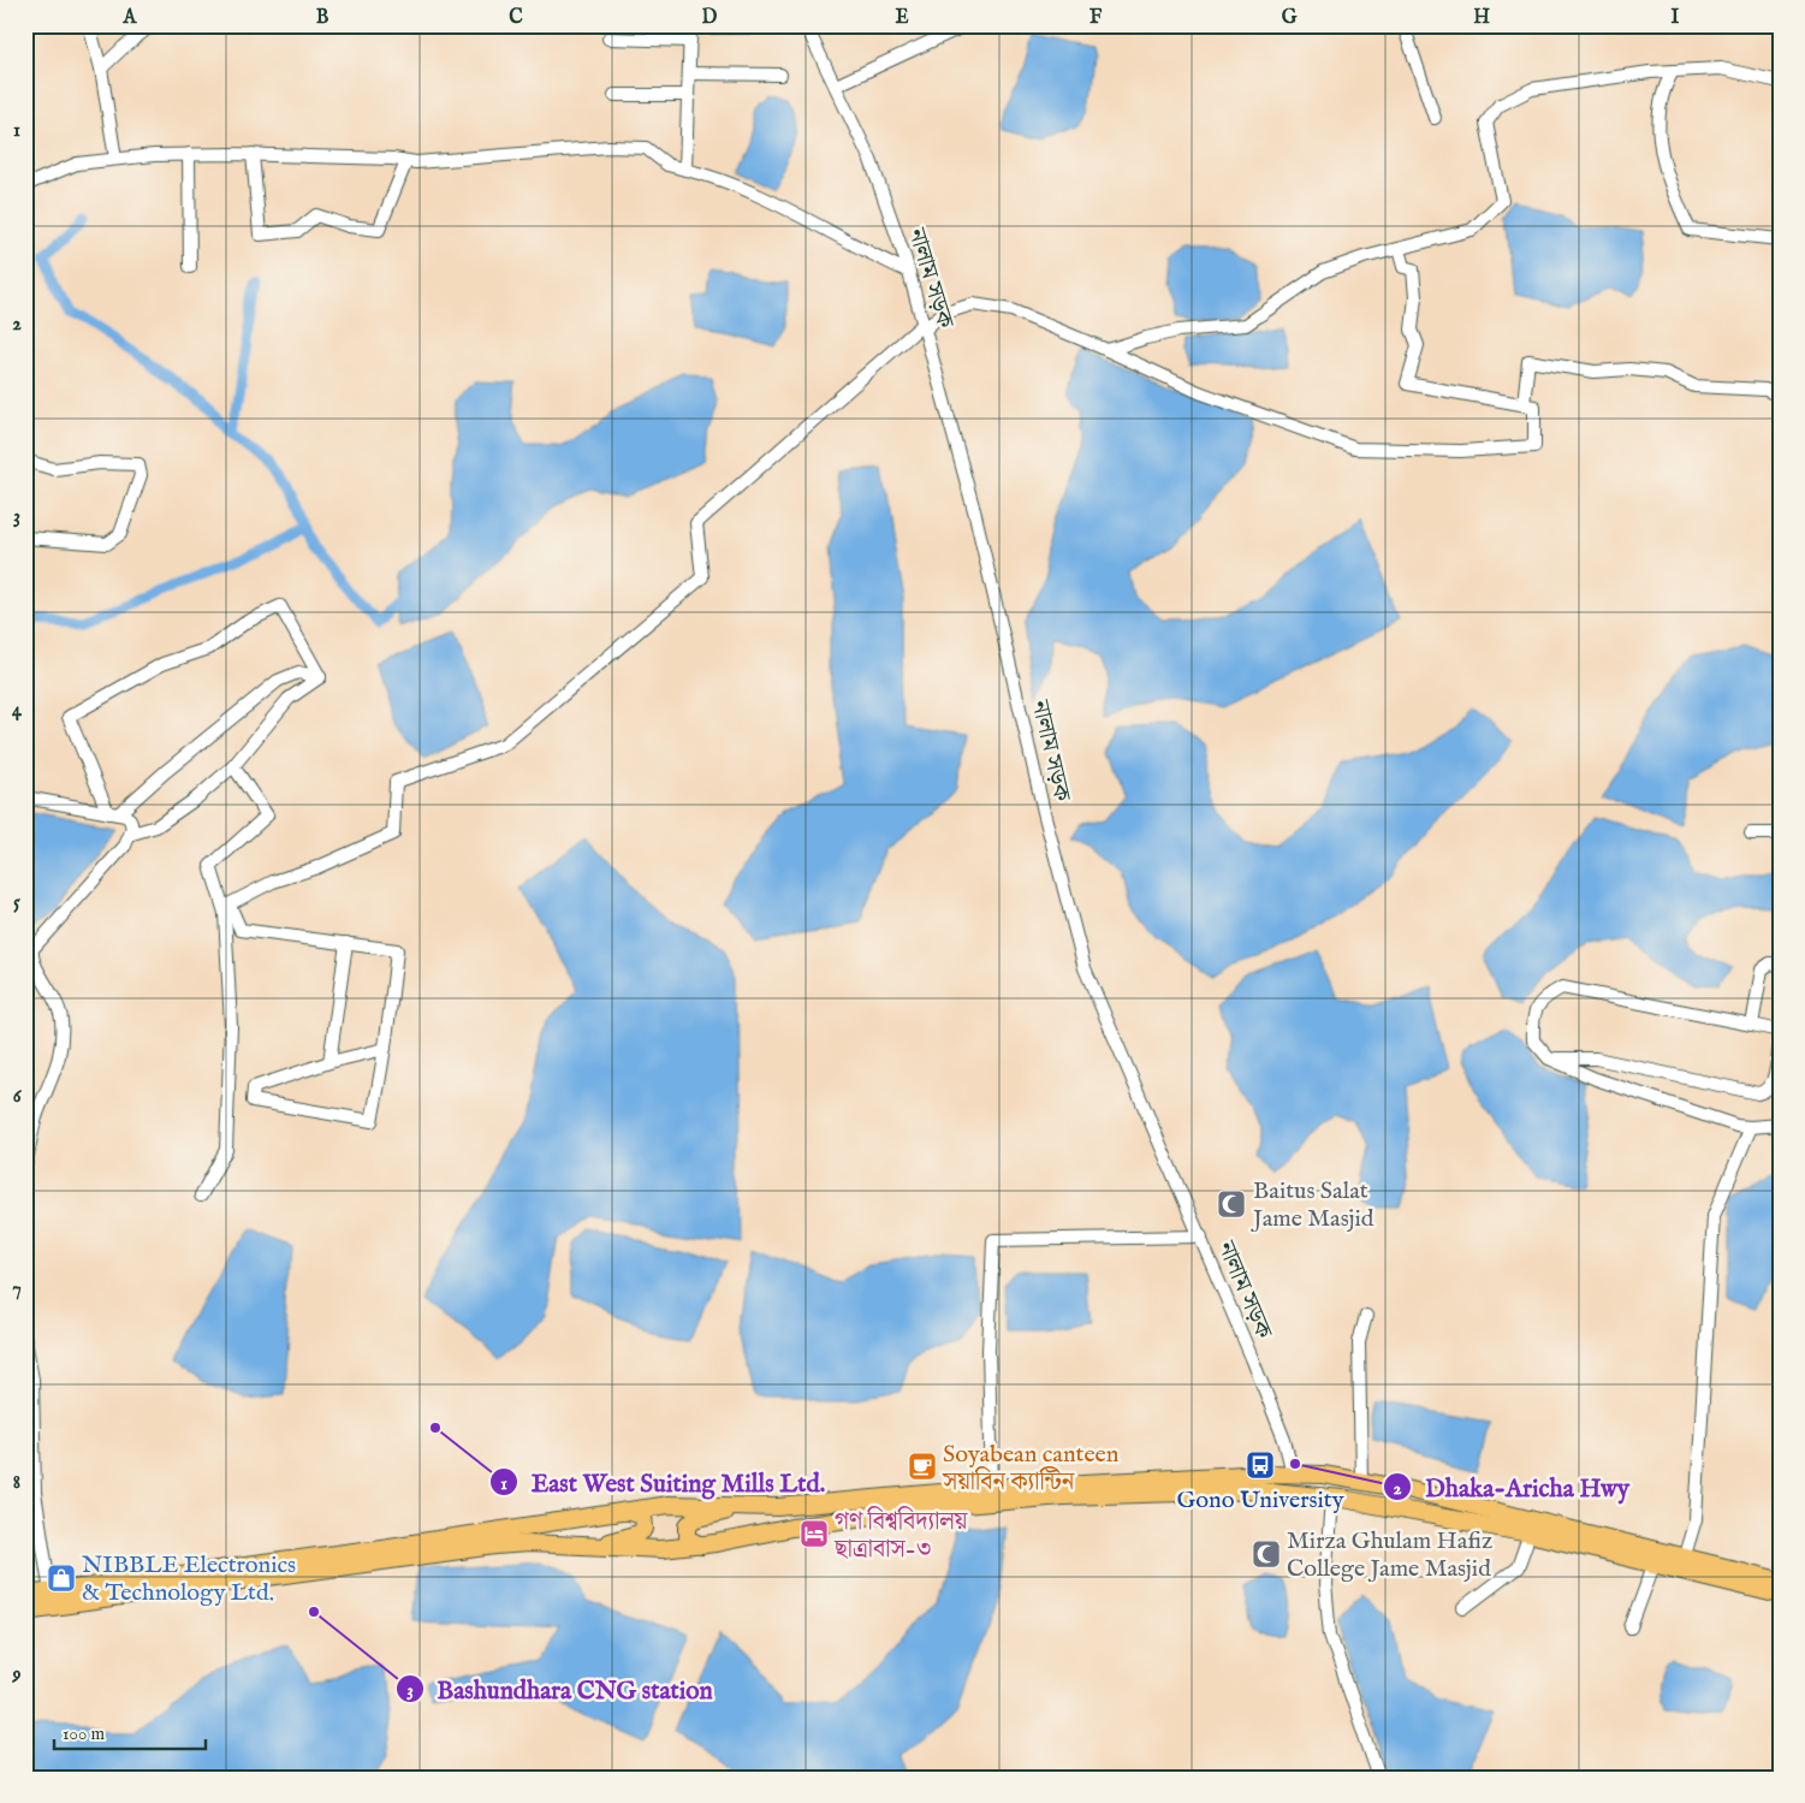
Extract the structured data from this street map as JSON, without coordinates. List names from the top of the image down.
{
  "streets": {
    "street": ["নালাম সড়ক"]
  },
  "places": {
    "mosque": ["Baitus Salat Jame Masjid", "Mirza Ghulam Hafiz College Jame Masjid"],
    "other": ["East West Suiting Mills Ltd.", "Dhaka-Aricha Hwy", "Bashundhara CNG station"],
    "bus stop": ["Gono University"],
    "cafe": ["Soyabean canteen সয়াবিন ক্যান্টিন"],
    "hotel": ["গণ বিশ্ববিদ্যালয় ছাত্রাবাস-৩"],
    "shop": ["NIBBLE Electronics & Technology Ltd."]
  },
  "scale_bar": "100 m",
  "grid": {
    "columns": [
      "A",
      "B",
      "C",
      "D",
      "E",
      "F",
      "G",
      "H",
      "I"
    ],
    "rows": [
      "1",
      "2",
      "3",
      "4",
      "5",
      "6",
      "7",
      "8",
      "9"
    ]
  }
}
